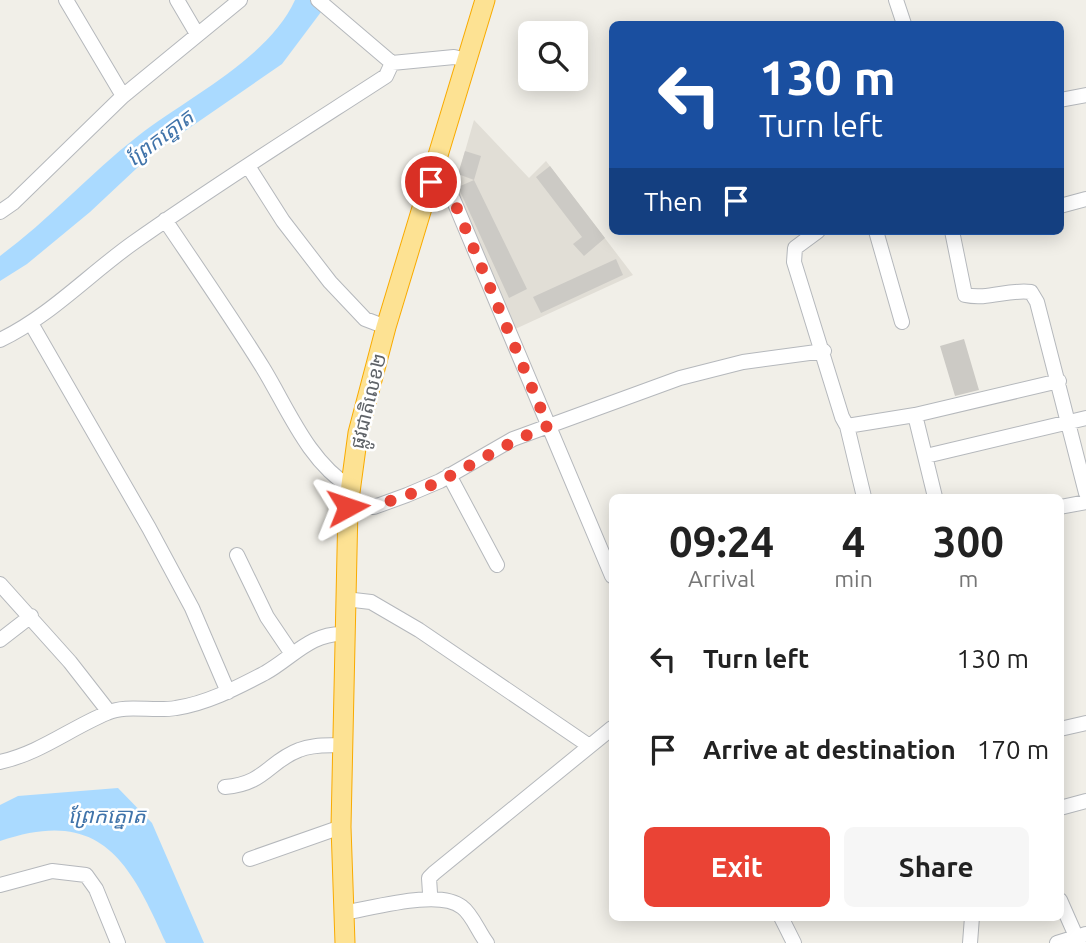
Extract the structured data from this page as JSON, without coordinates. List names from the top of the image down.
{
  "streets": {
    "highway": ["ផ្លូវជាតិលេខ២"]
  },
  "water": ["ព្រែកត្នោត"],
  "page": {
    "turn": ["130 m", "Turn left"],
    "then": "Then",
    "eta": [
      "09:24",
      "Arrival",
      "4",
      "min",
      "300",
      "m"
    ],
    "list": [
      {
        "name": "Turn left",
        "value": "130 m"
      },
      {
        "name": "Arrive at destination",
        "value": "170 m"
      }
    ],
    "buttons": ["Exit", "Share"]
  }
}
